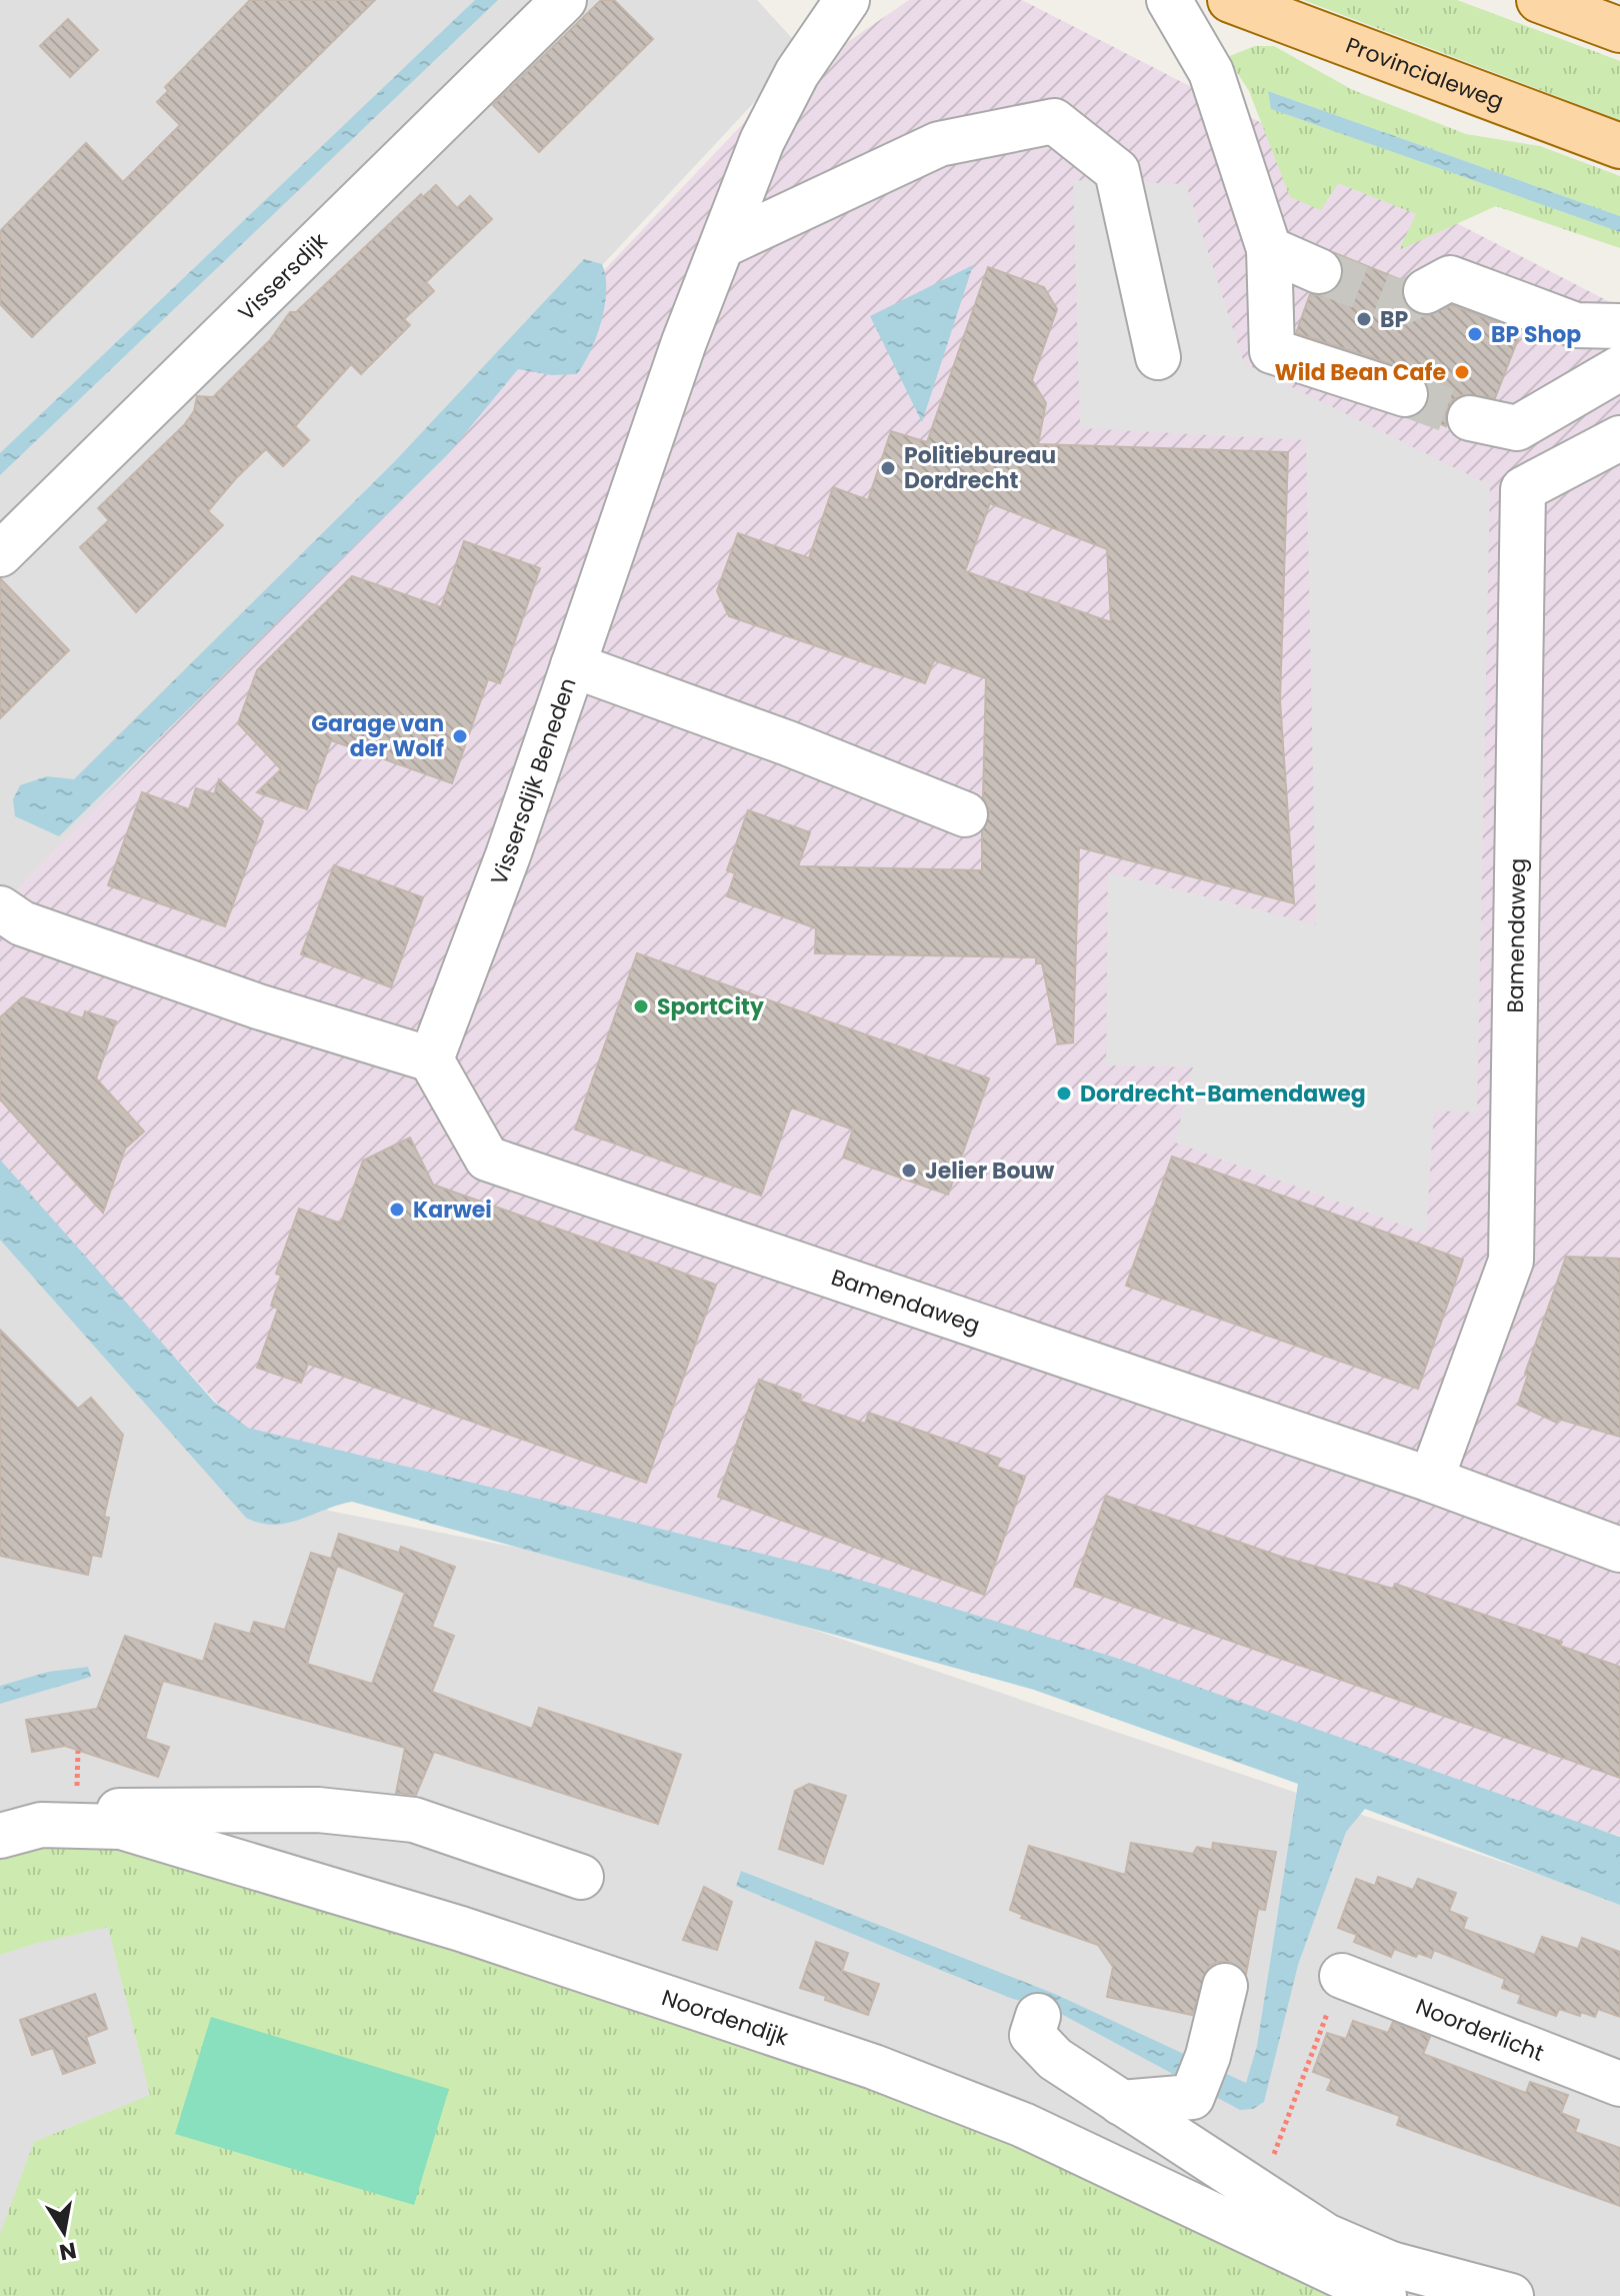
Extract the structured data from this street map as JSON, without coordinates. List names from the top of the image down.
{
  "streets": {
    "main road": ["Provincialeweg"],
    "street": [
      "Vissersdijk",
      "Vissersdijk Beneden",
      "Bamendaweg",
      "Noordendijk",
      "Noorderlicht"
    ]
  },
  "crossings": [
    ["Vissersdijk Beneden", "Bamendaweg"]
  ],
  "places": [
    "BP",
    "BP Shop",
    "Wild Bean Cafe",
    "Politiebureau Dordrecht",
    "Garage van der Wolf",
    "SportCity",
    "Dordrecht-Bamendaweg",
    "Jelier Bouw",
    "Karwei"
  ],
  "north": "bottom"
}
